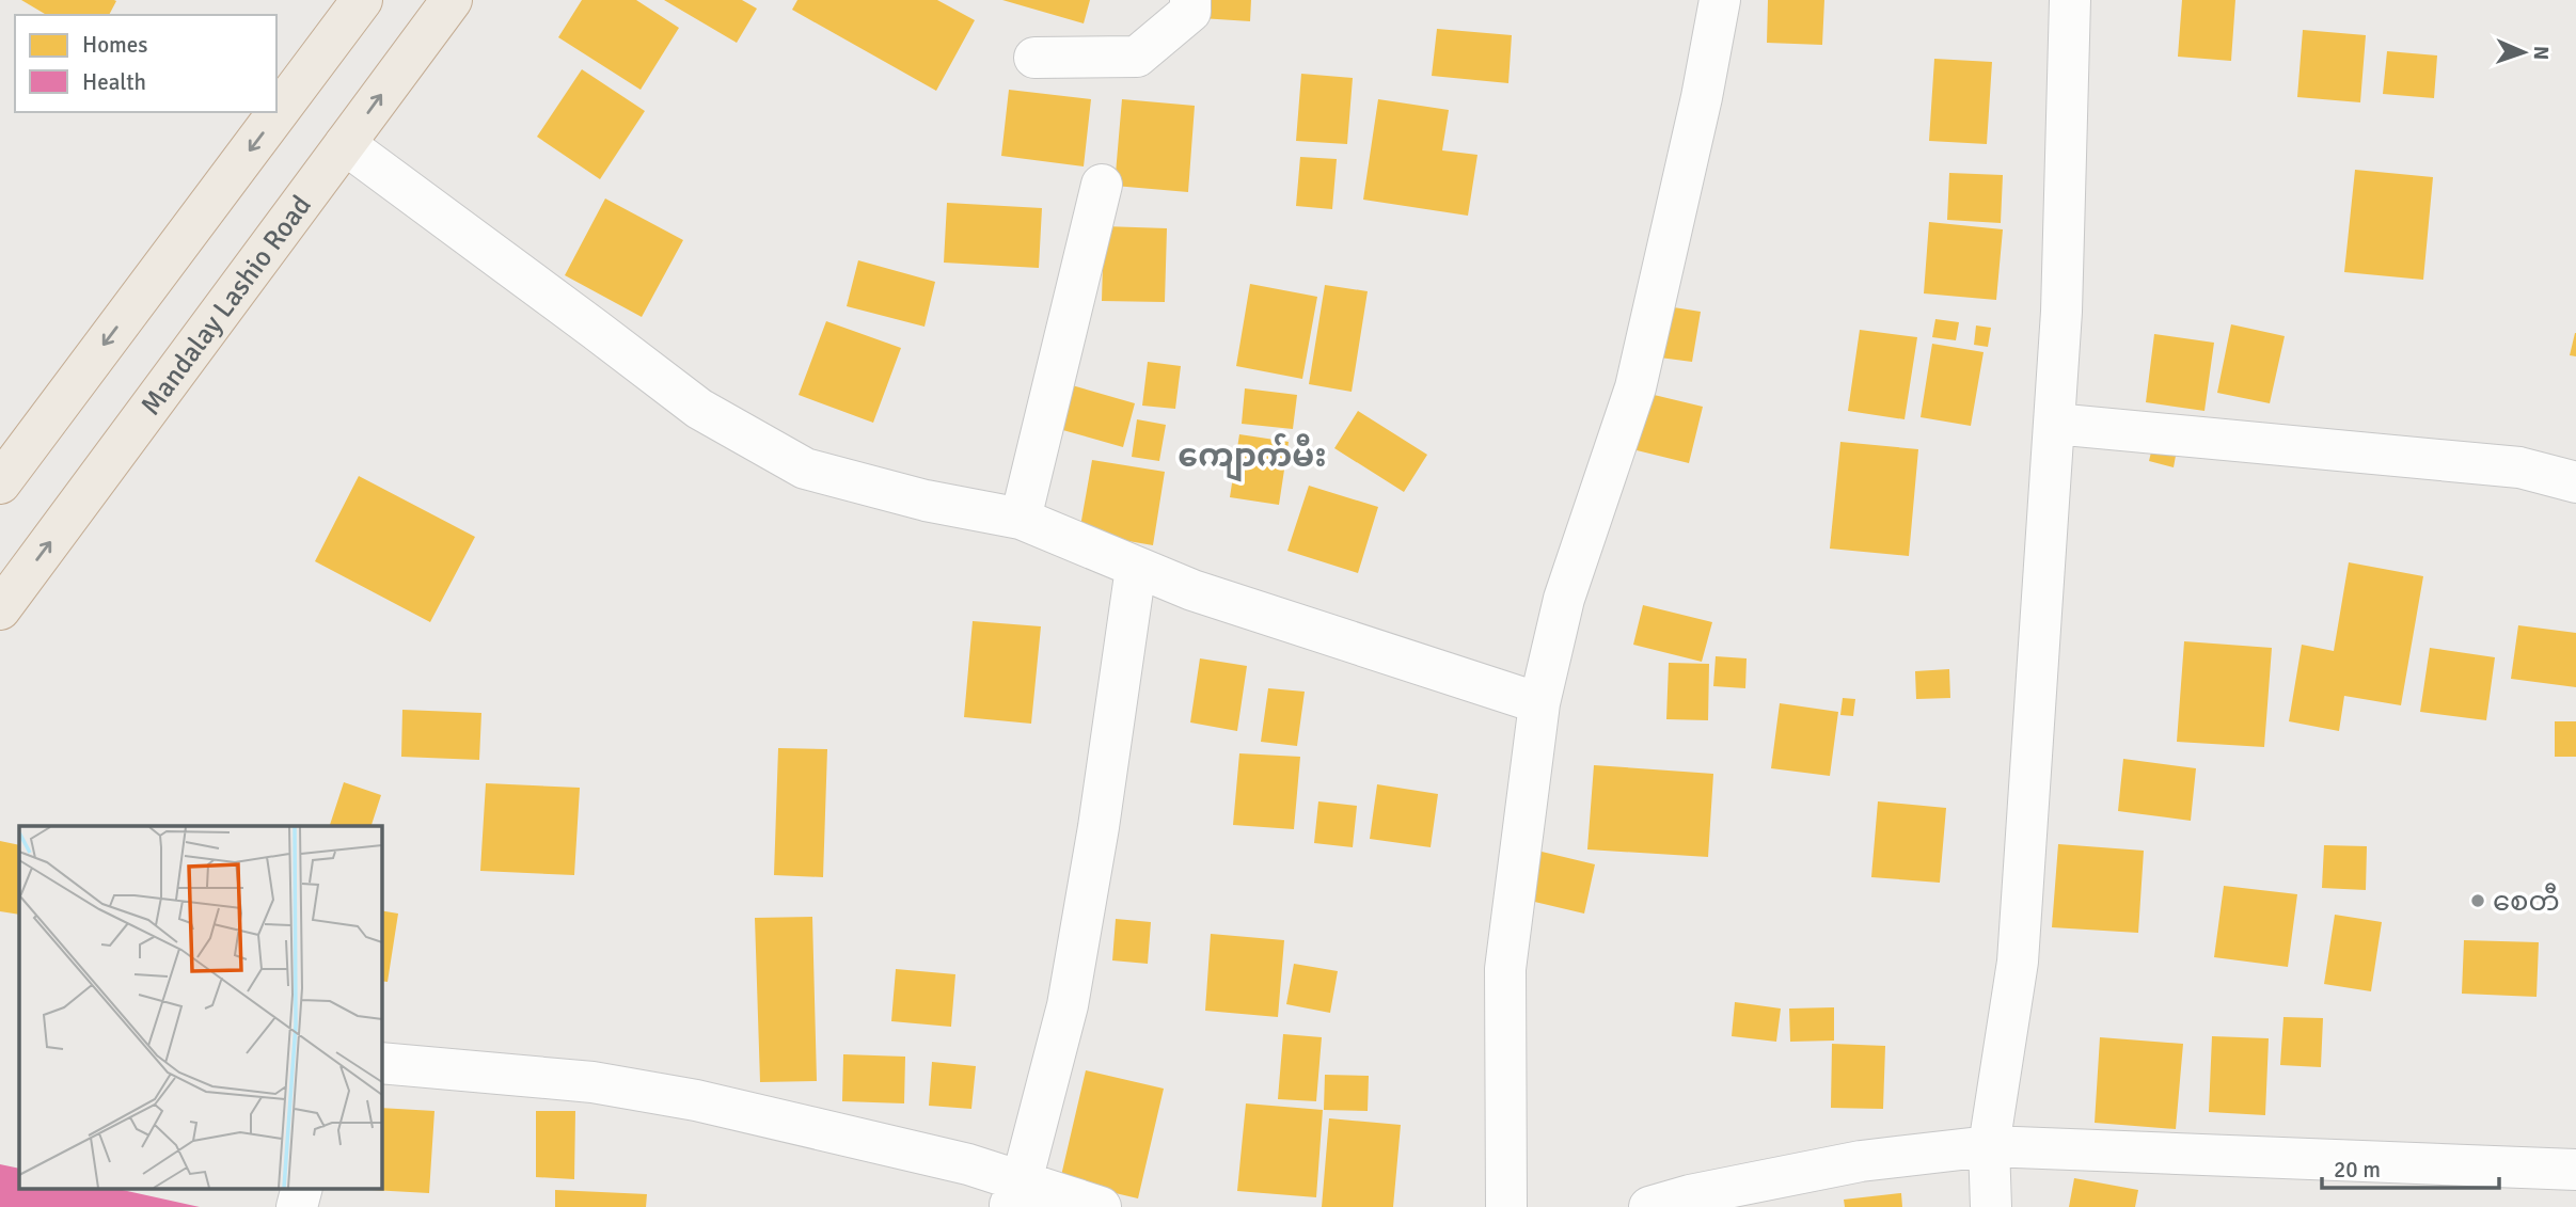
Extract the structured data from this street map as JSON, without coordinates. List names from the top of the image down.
{
  "streets": {
    "highway": ["Mandalay Lashio Road"]
  },
  "districts": ["ကျောက်မီး"],
  "places": ["စေတီ"],
  "legend": ["Homes", "Health"],
  "scale_bar": "20 m",
  "north": "right"
}
